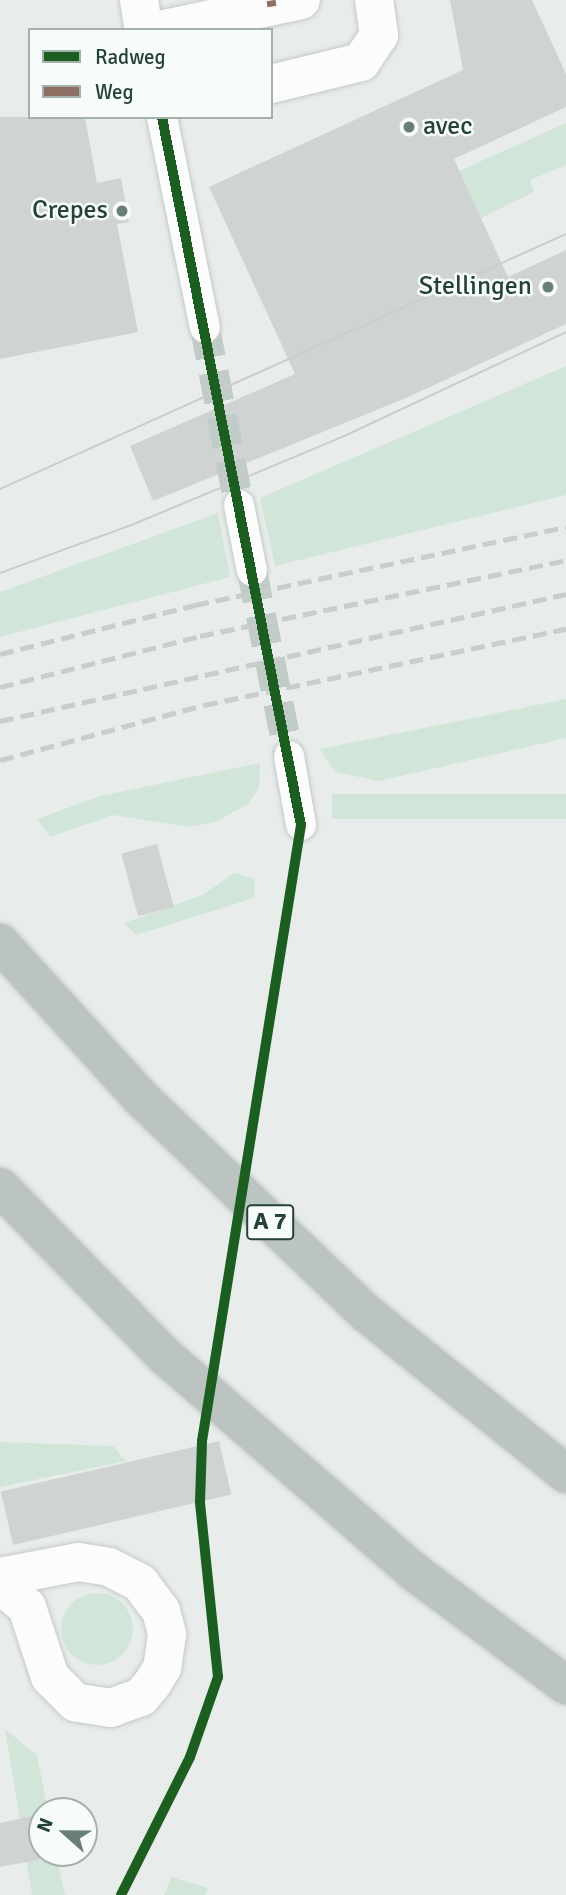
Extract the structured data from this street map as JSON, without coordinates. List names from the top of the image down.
{
  "streets": {
    "highway": ["A 7"]
  },
  "places": ["avec", "Crepes", "Stellingen"],
  "legend": ["Radweg", "Weg"],
  "north": "left"
}
